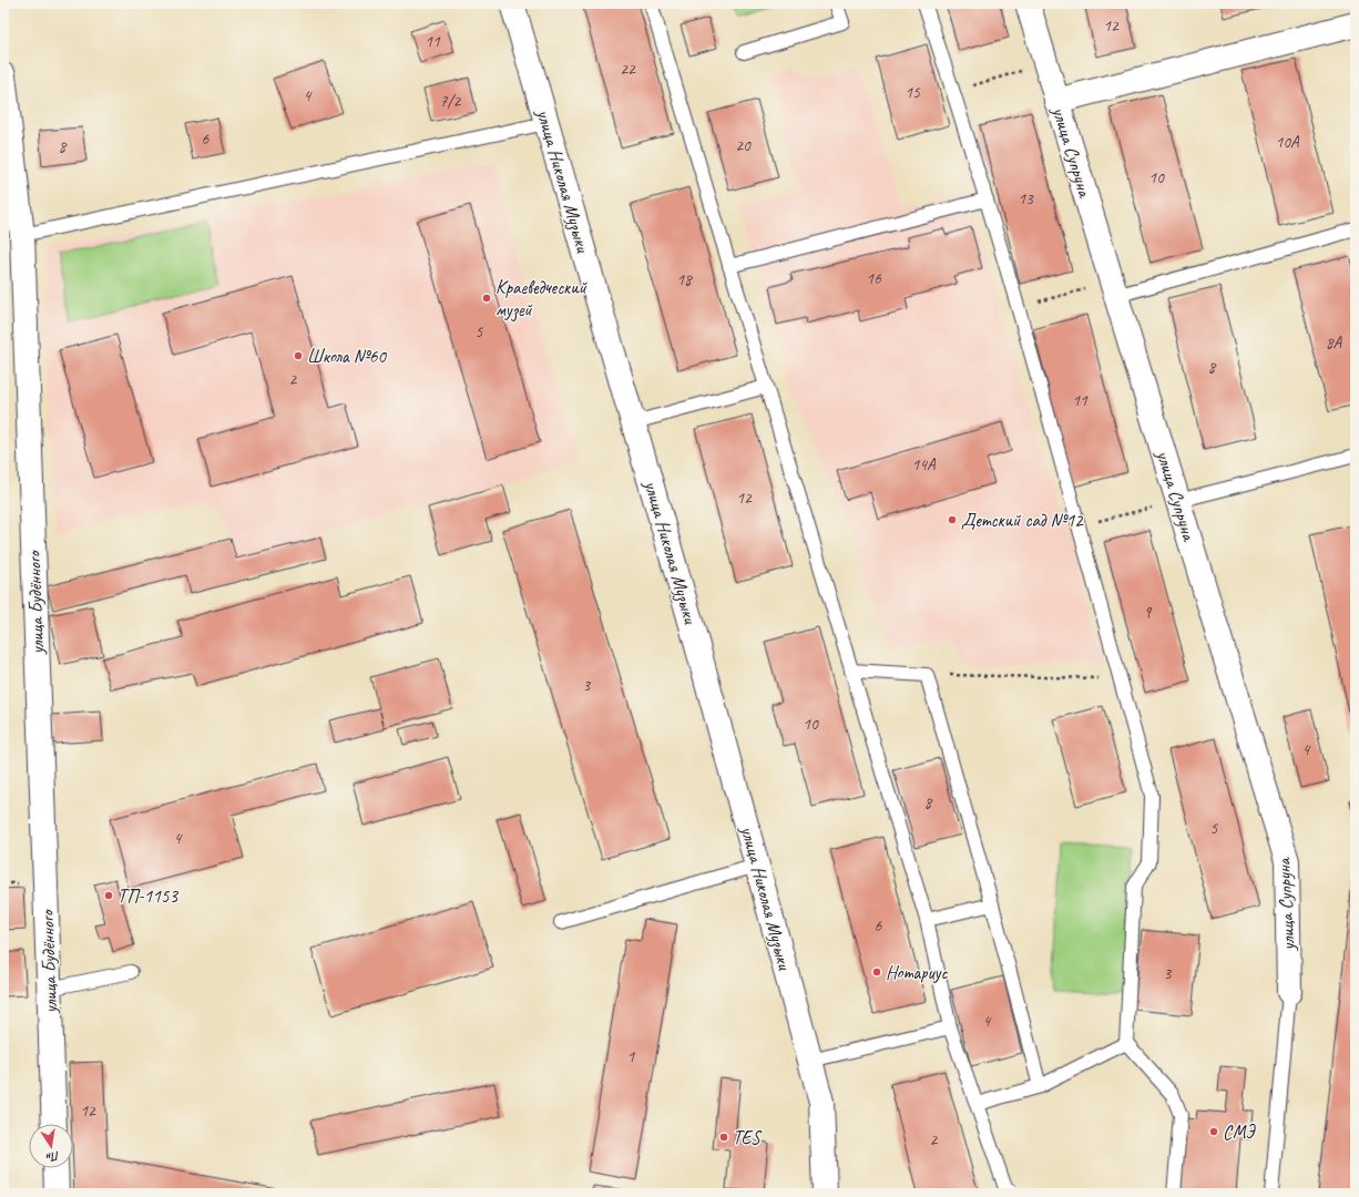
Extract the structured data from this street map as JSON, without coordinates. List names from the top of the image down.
{
  "streets": {
    "street": ["улица Супруна", "улица Николая Музыки", "улица Будённого"]
  },
  "places": [
    "Краеведческий музей",
    "Школа №60",
    "Детский сад №12",
    "ТП-1153",
    "Нотариус",
    "СМЭ",
    "TES"
  ],
  "house_numbers": [
    "12",
    "11",
    "22",
    "15",
    "4",
    "7/2",
    "6",
    "10А",
    "20",
    "8",
    "10",
    "13",
    "16",
    "18",
    "5",
    "8А",
    "8",
    "2",
    "11",
    "14А",
    "12",
    "9",
    "3",
    "10",
    "4",
    "8",
    "5",
    "4",
    "6",
    "3",
    "4",
    "1",
    "12",
    "2"
  ],
  "north": "bottom"
}
